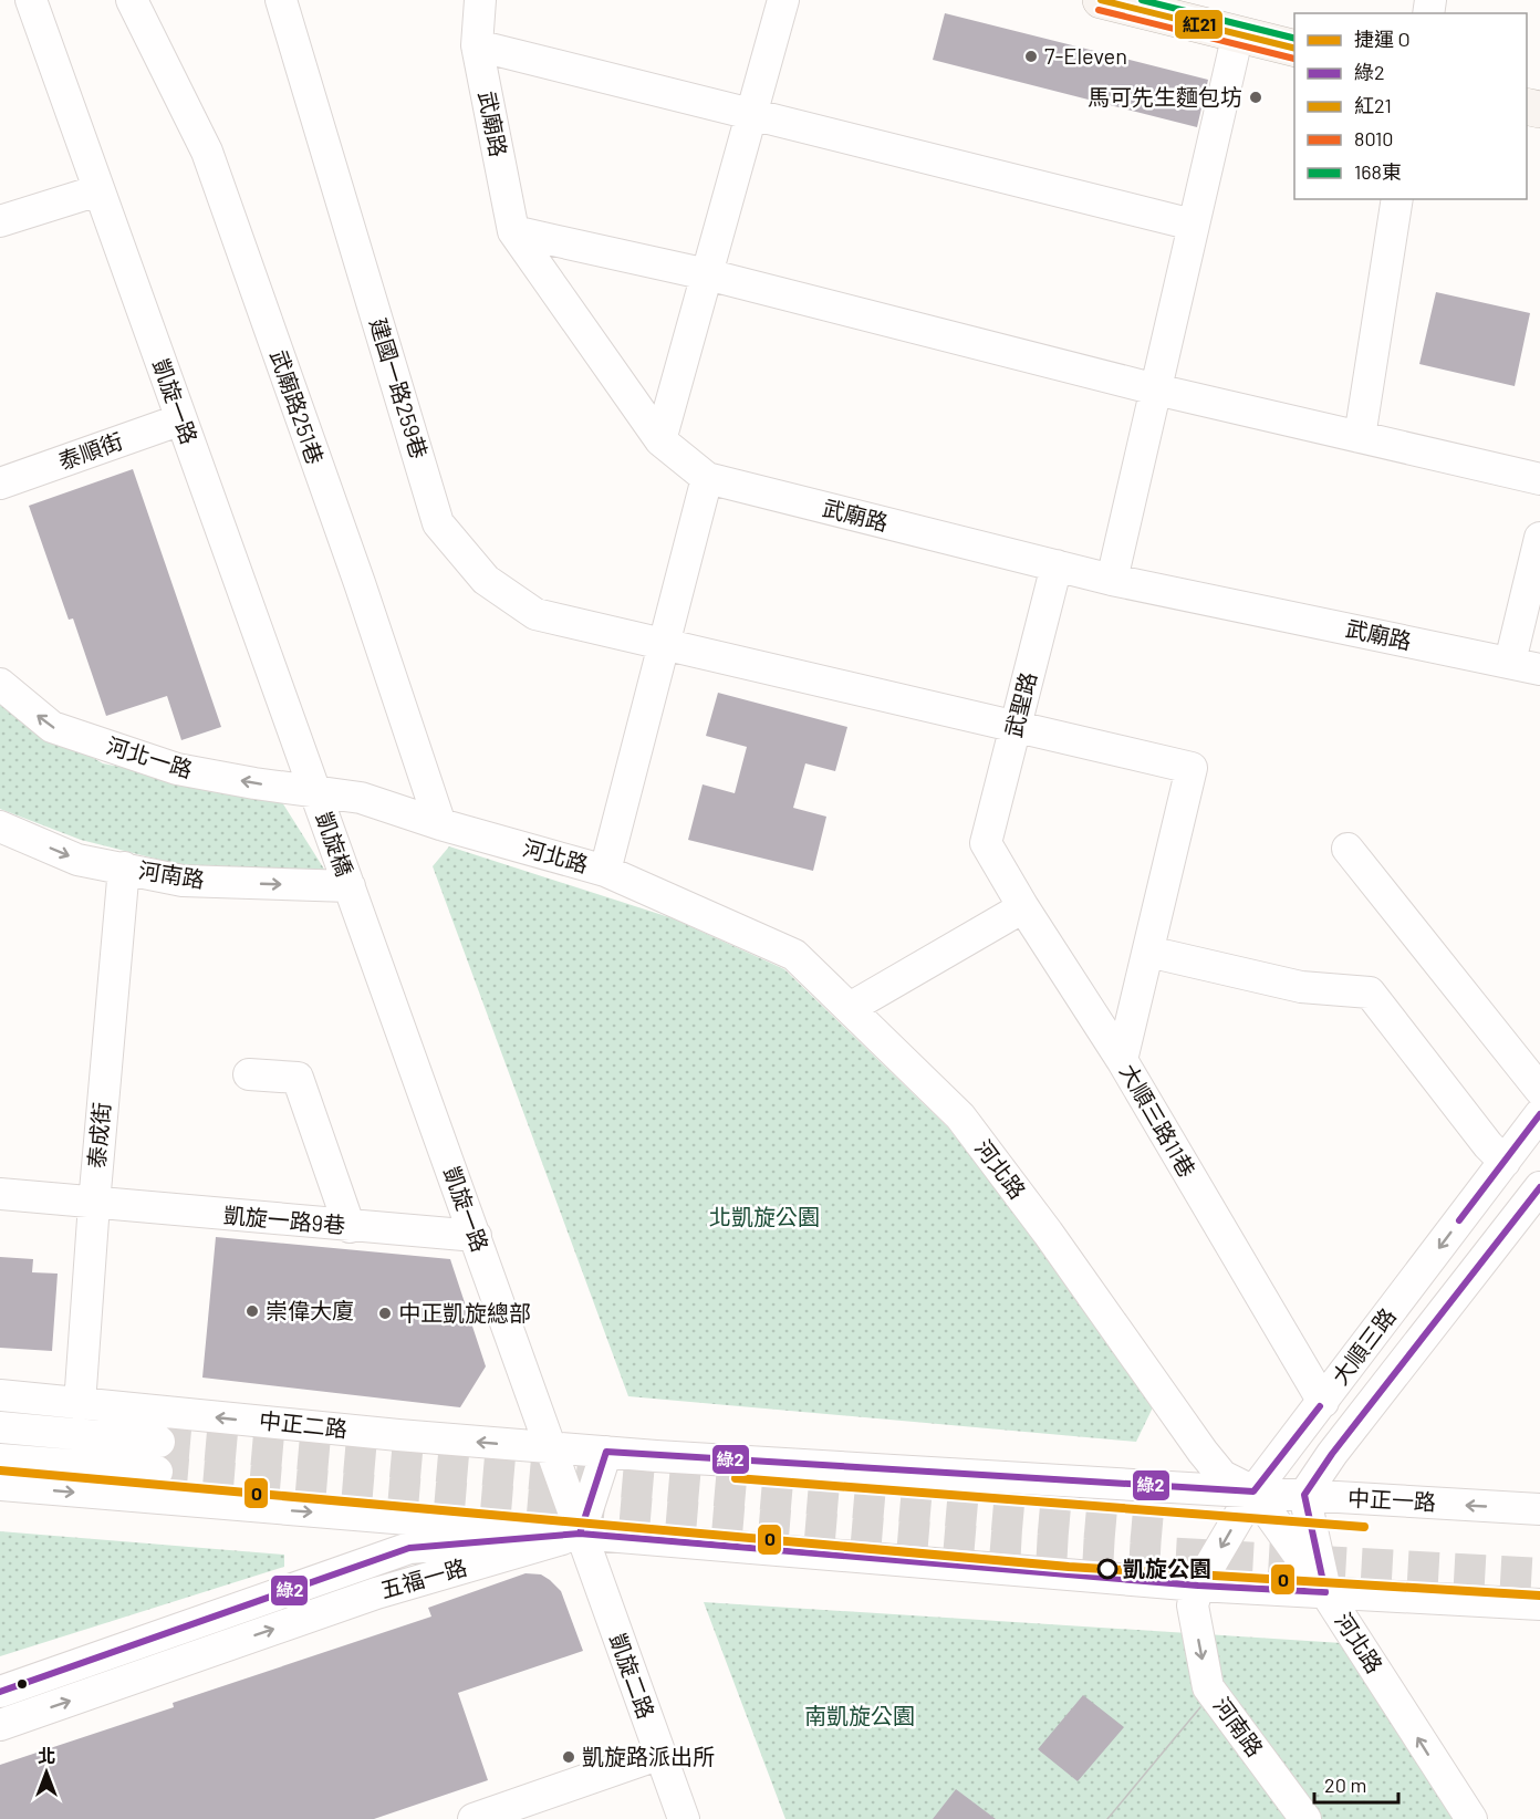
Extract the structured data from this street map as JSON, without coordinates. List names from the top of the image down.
{
  "streets": {
    "street": [
      "武廟路",
      "建國一路259巷",
      "凱旋一路",
      "武廟路251巷",
      "泰順街",
      "武聖路",
      "河北一路",
      "凱旋橋",
      "河北路",
      "河南路",
      "大順三路11巷",
      "泰成街",
      "凱旋一路9巷",
      "大順三路",
      "中正二路",
      "中正一路",
      "五福一路",
      "凱旋二路"
    ]
  },
  "crossings": [
    ["武廟路", "武聖路"],
    ["建國一路259巷", "武聖路"],
    ["凱旋一路", "泰順街"],
    ["凱旋一路", "河北一路"],
    ["凱旋一路", "凱旋橋"],
    ["凱旋一路", "河北路"],
    ["凱旋一路", "河南路"],
    ["凱旋一路", "凱旋一路9巷"],
    ["凱旋一路", "中正二路"],
    ["凱旋一路", "五福一路"],
    ["凱旋一路", "凱旋二路"],
    ["武廟路251巷", "河北路"],
    ["武聖路", "大順三路11巷"],
    ["河北一路", "凱旋橋"],
    ["河北一路", "河北路"],
    ["凱旋橋", "河北路"],
    ["凱旋橋", "河南路"],
    ["河北路", "大順三路"],
    ["河北路", "中正一路"],
    ["河南路", "泰成街"],
    ["河南路", "大順三路"],
    ["大順三路11巷", "大順三路"],
    ["泰成街", "凱旋一路9巷"],
    ["泰成街", "中正二路"],
    ["大順三路", "中正一路"],
    ["中正二路", "中正一路"],
    ["五福一路", "凱旋二路"]
  ],
  "one_way": ["河北一路", "河南路"],
  "parks": ["北凱旋公園", "南凱旋公園"],
  "places": [
    "7-Eleven",
    "馬可先生麵包坊",
    "崇偉大廈",
    "中正凱旋總部",
    "凱旋公園",
    "凱旋路派出所"
  ],
  "lines": [
    "transit line 紅21",
    "transit line 168東",
    "transit line 8010",
    "transit line 綠2",
    "metro line O"
  ],
  "legend": [
    "捷運 O",
    "綠2",
    "紅21",
    "8010",
    "168東"
  ],
  "scale_bar": "20 m",
  "north": "top"
}
